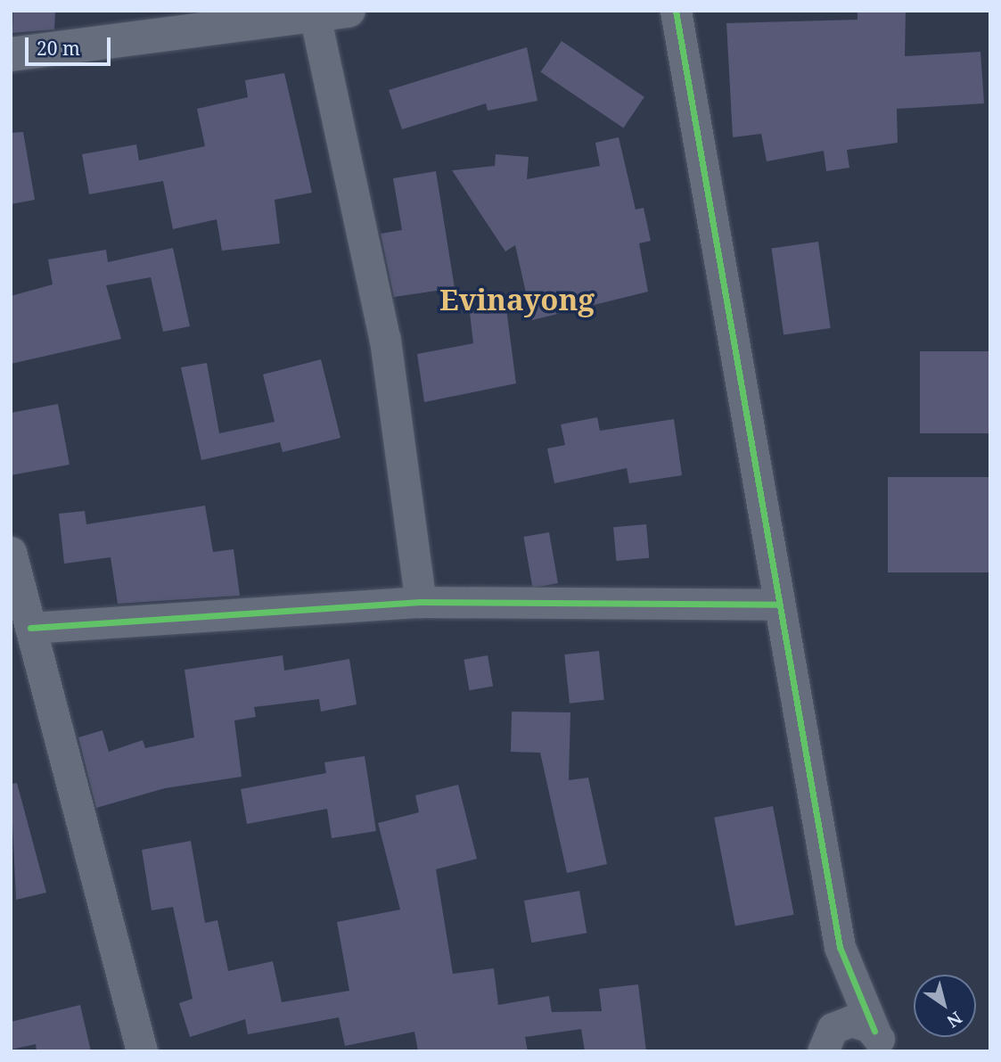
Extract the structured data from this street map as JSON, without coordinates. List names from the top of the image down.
{
  "districts": ["Evinayong"],
  "scale_bar": "20 m",
  "north": "bottom right"
}
